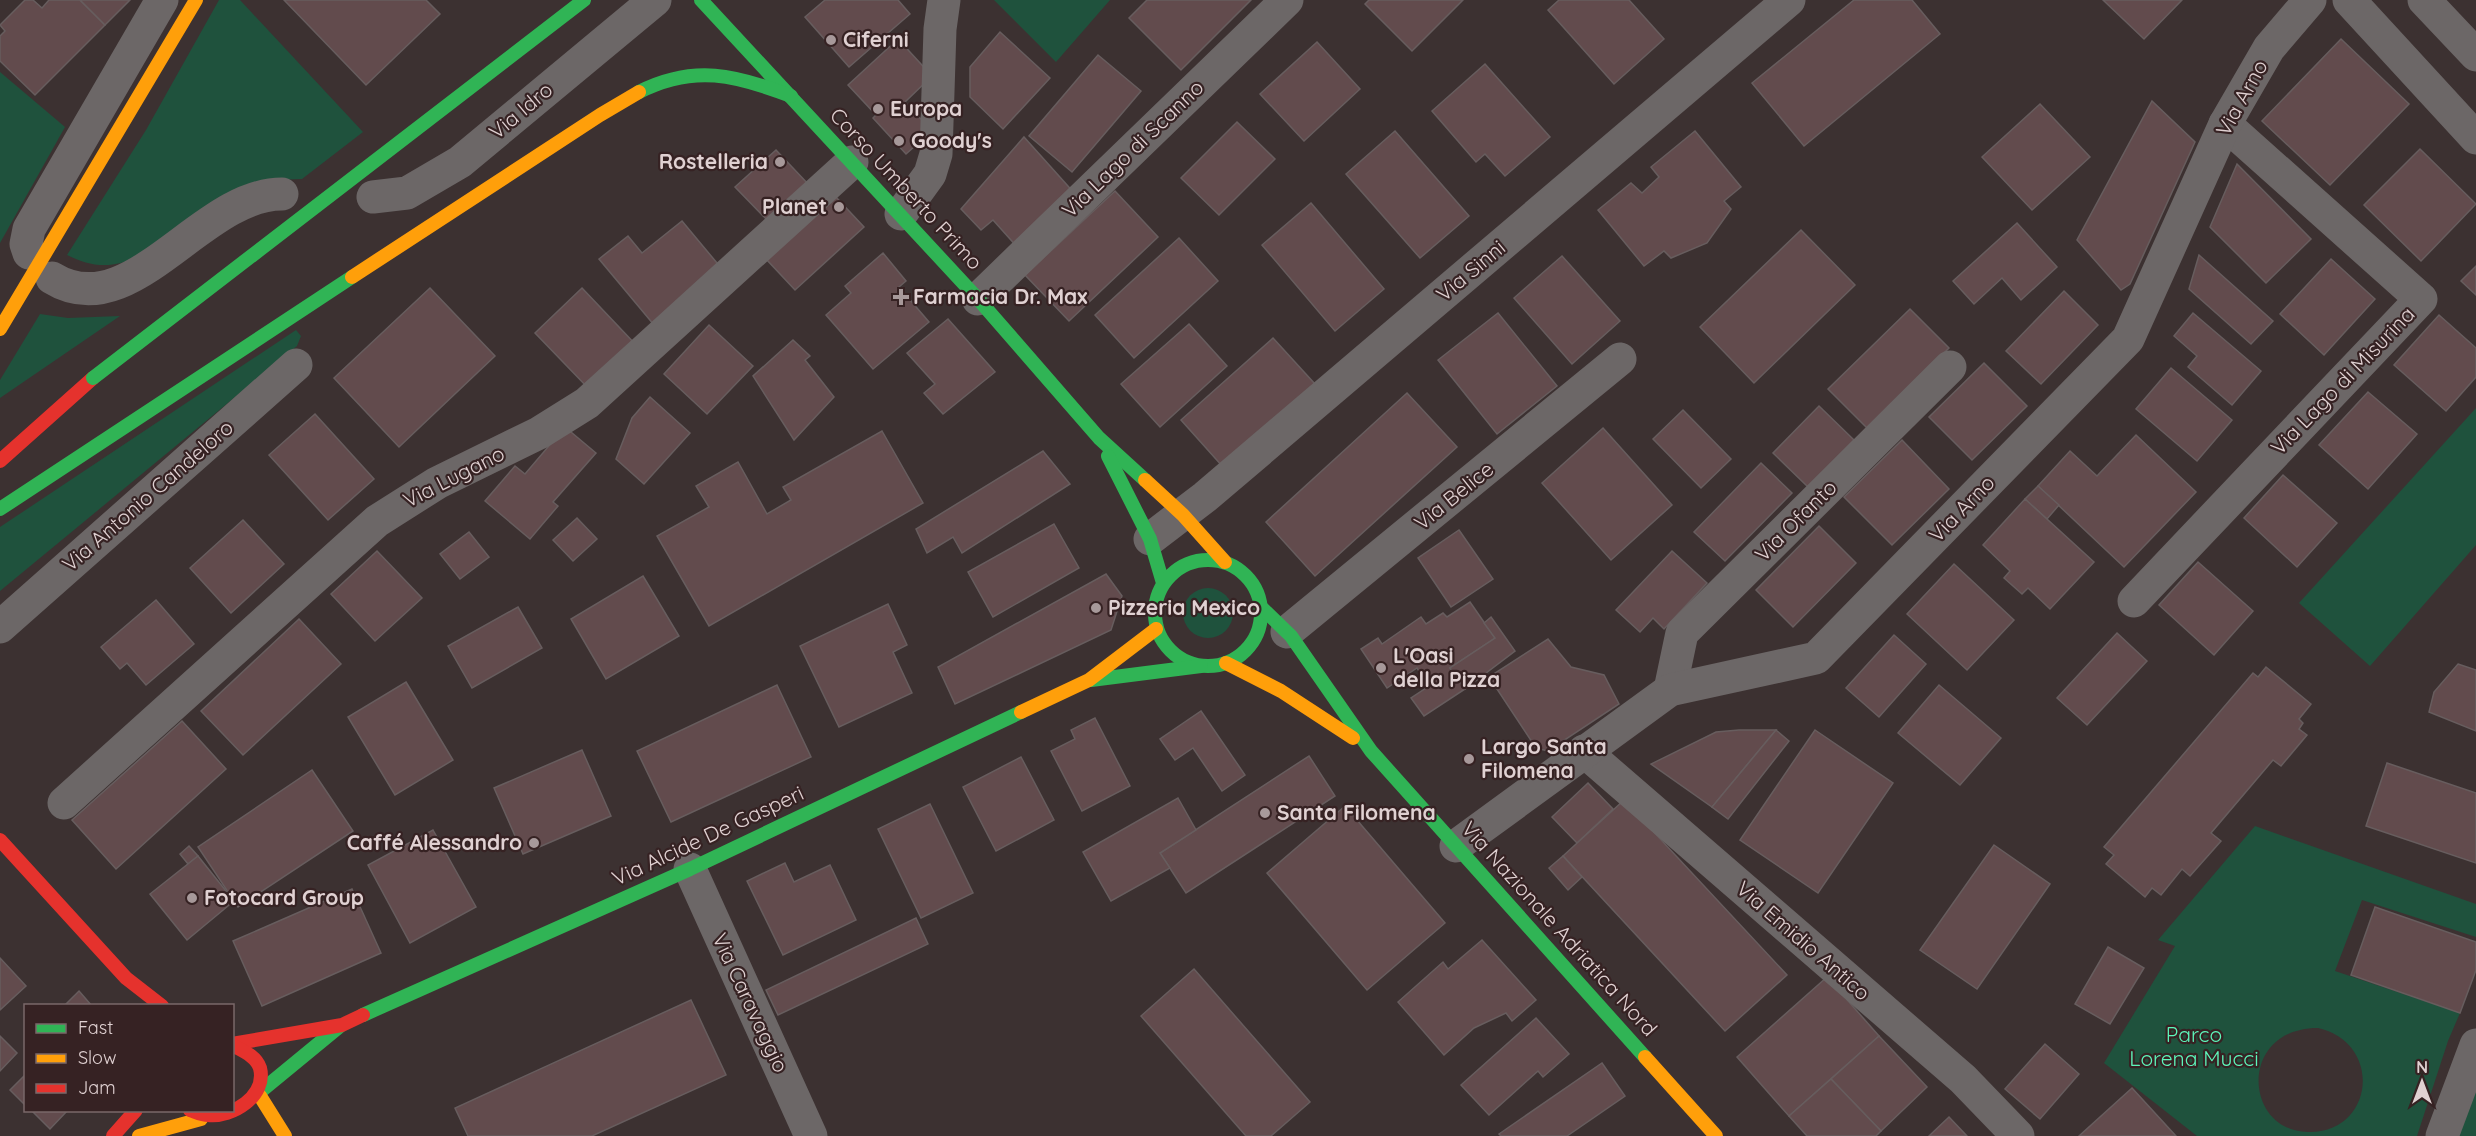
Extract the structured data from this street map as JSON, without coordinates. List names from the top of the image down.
{
  "streets": {
    "main road": ["Corso Umberto Primo", "Via Alcide De Gasperi", "Via Nazionale Adriatica Nord"],
    "street": [
      "Via Arno",
      "Via Idro",
      "Via Lago di Scanno",
      "Via Sinni",
      "Via Lago di Misurina",
      "Via Lugano",
      "Via Antonio Candeloro",
      "Via Belice",
      "Via Ofanto",
      "Via Emidio Antico",
      "Via Caravaggio"
    ]
  },
  "crossings": [
    ["Via Arno", "Via Lago di Misurina"],
    ["Via Arno", "Via Ofanto"],
    ["Via Arno", "Via Nazionale Adriatica Nord"],
    ["Via Arno", "Via Emidio Antico"],
    ["Via Lago di Scanno", "Corso Umberto Primo"],
    ["Corso Umberto Primo", "Via Sinni"],
    ["Corso Umberto Primo", "Via Lugano"],
    ["Corso Umberto Primo", "Via Alcide De Gasperi"],
    ["Via Alcide De Gasperi", "Via Caravaggio"]
  ],
  "parks": ["Parco Lorena Mucci"],
  "places": {
    "other": [
      "Ciferni",
      "Europa",
      "Goody's",
      "Rostelleria",
      "Planet",
      "Pizzeria Mexico",
      "L'Oasi della Pizza",
      "Largo Santa Filomena",
      "Santa Filomena",
      "Caffé Alessandro",
      "Fotocard Group"
    ],
    "health": ["Farmacia Dr. Max"]
  },
  "legend": ["Fast", "Slow", "Jam"],
  "north": "top"
}
